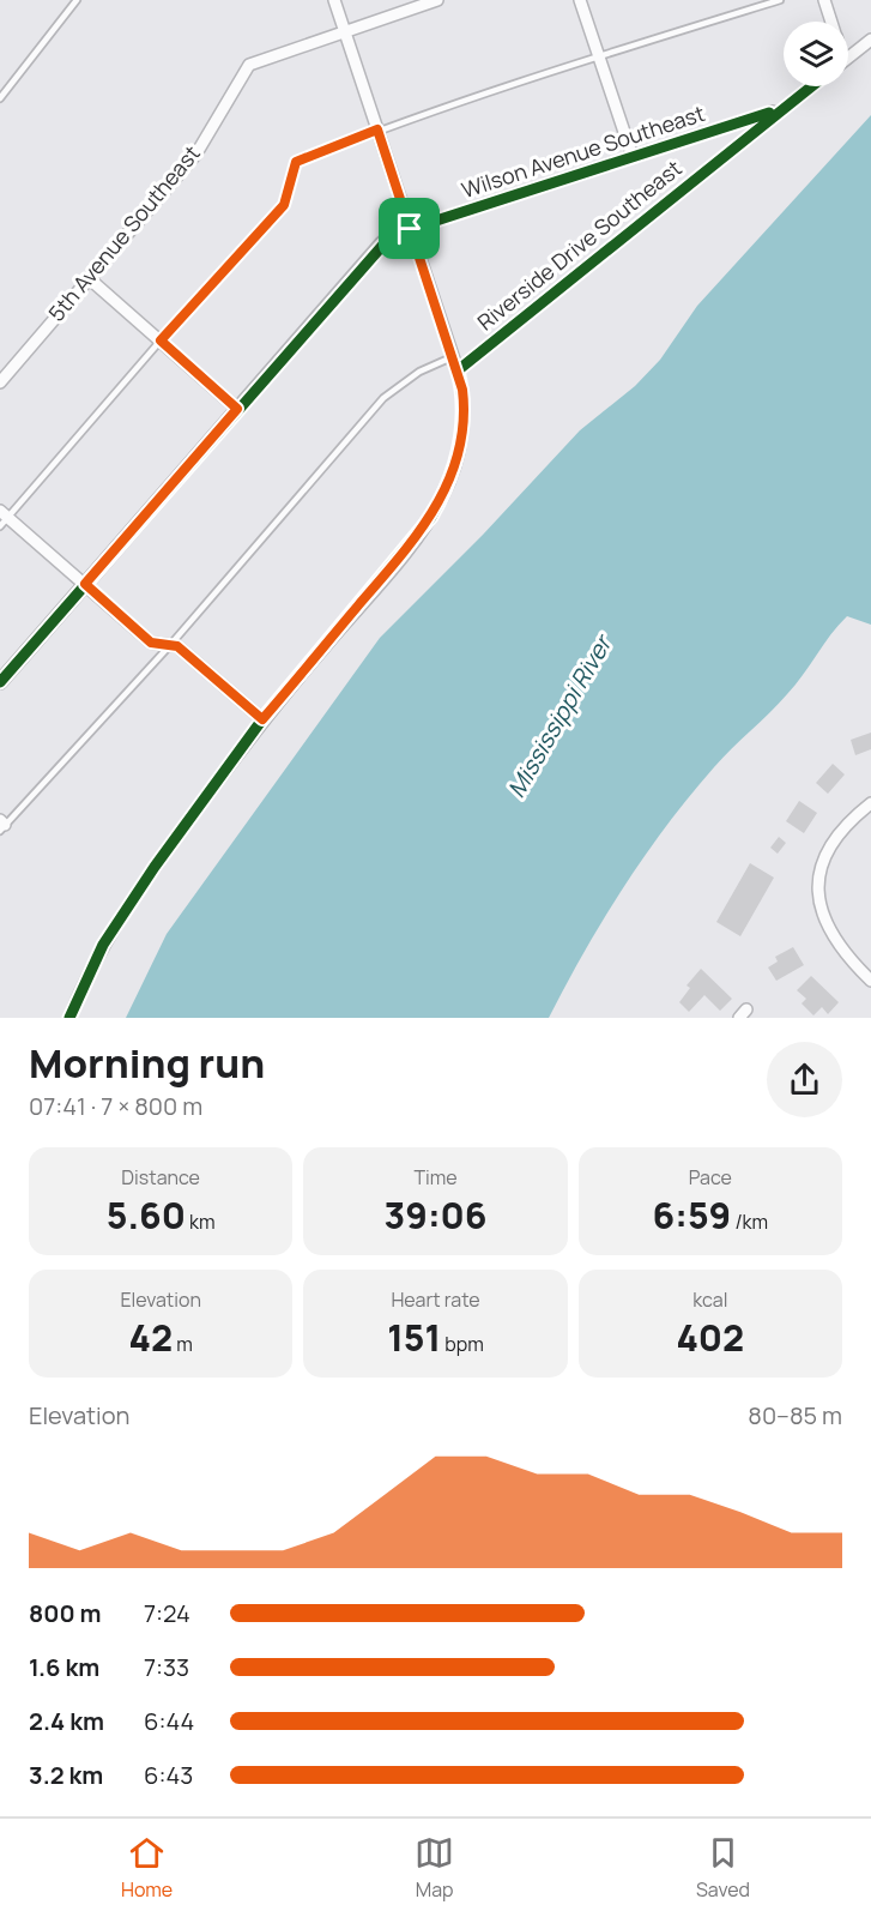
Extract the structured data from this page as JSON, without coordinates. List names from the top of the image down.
{
  "streets": {
    "street": ["Wilson Avenue Southeast", "5th Avenue Southeast", "Riverside Drive Southeast"]
  },
  "crossings": [
    ["Wilson Avenue Southeast", "Riverside Drive Southeast"]
  ],
  "water": ["Mississippi River"],
  "page": {
    "heading": ["Morning run", "07:41 · 7 × 800 m"],
    "stats": [
      ["Distance", "5.60 km"],
      ["Time", "39:06"],
      ["Pace", "6:59 /km"],
      ["Elevation", "42 m"],
      ["Heart rate", "151 bpm"],
      ["kcal", "402"]
    ],
    "chart": ["Elevation", "80–85 m"],
    "list": [
      {
        "name": "800 m",
        "note": "7:24"
      },
      {
        "name": "1.6 km",
        "note": "7:33"
      },
      {
        "name": "2.4 km",
        "note": "6:44"
      },
      {
        "name": "3.2 km",
        "note": "6:43"
      }
    ],
    "tabs": ["Home", "Map", "Saved"]
  }
}
